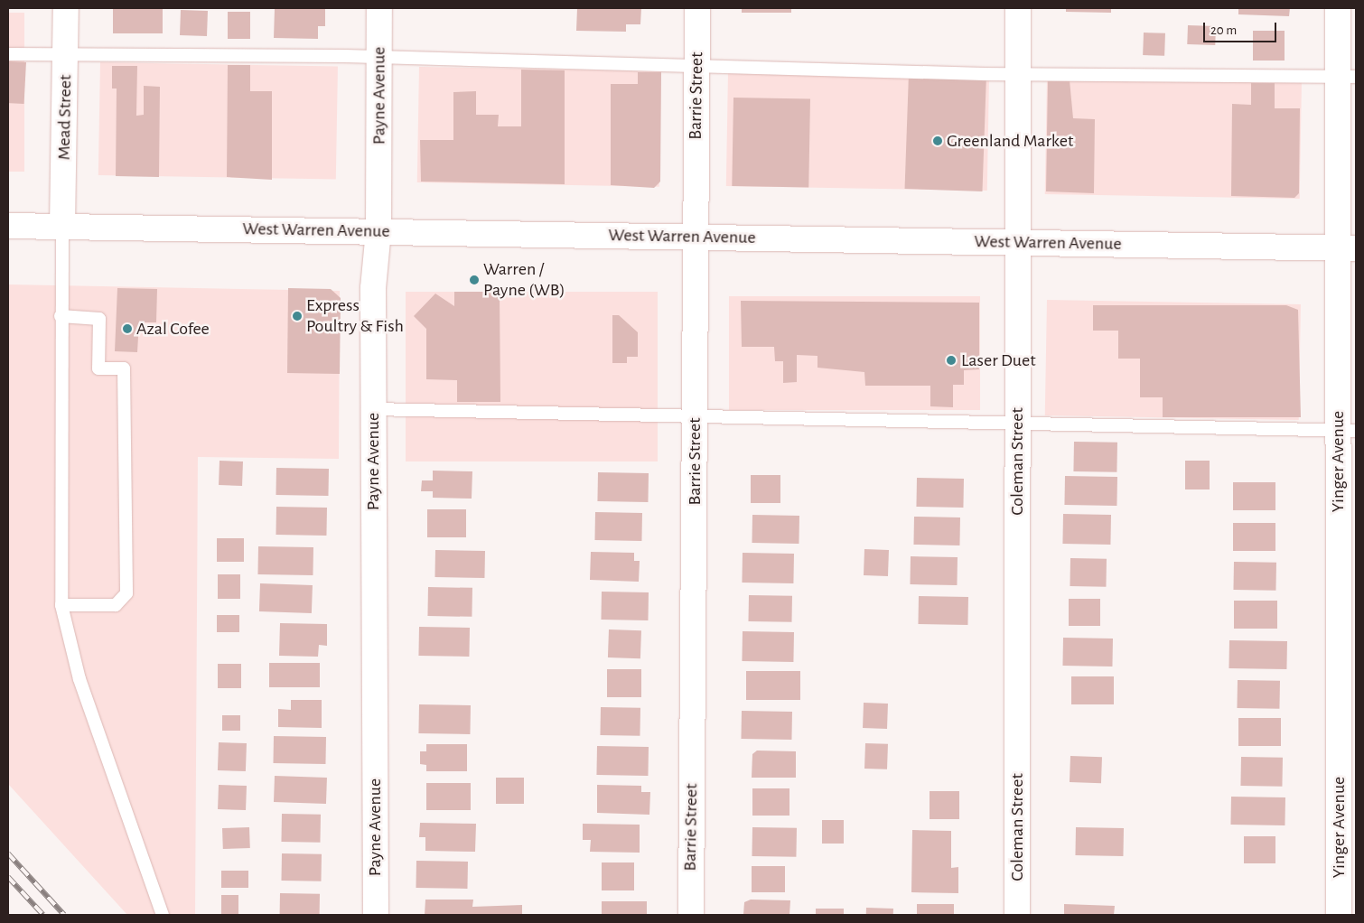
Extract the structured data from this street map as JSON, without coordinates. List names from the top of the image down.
{
  "streets": {
    "street": [
      "Payne Avenue",
      "Barrie Street",
      "Mead Street",
      "West Warren Avenue",
      "Coleman Street",
      "Yinger Avenue"
    ]
  },
  "crossings": [
    ["Payne Avenue", "West Warren Avenue"],
    ["Barrie Street", "West Warren Avenue"],
    ["Mead Street", "West Warren Avenue"],
    ["West Warren Avenue", "Coleman Street"],
    ["West Warren Avenue", "Yinger Avenue"]
  ],
  "places": [
    "Greenland Market",
    "Warren / Payne (WB)",
    "Express Poultry & Fish",
    "Azal Cofee",
    "Laser Duet"
  ],
  "scale_bar": "20 m"
}
